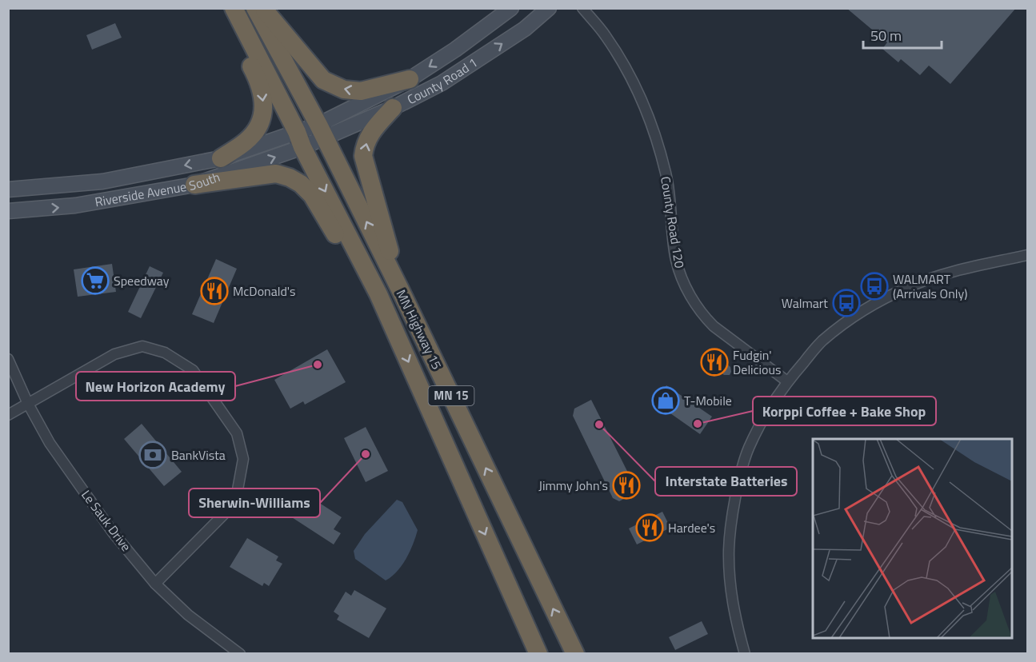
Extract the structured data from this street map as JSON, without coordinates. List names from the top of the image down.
{
  "streets": {
    "highway": ["MN Highway 15", "MN 15"],
    "street": [
      "County Road 1",
      "Riverside Avenue South",
      "County Road 120",
      "Le Sauk Drive"
    ]
  },
  "crossings": [
    ["County Road 1", "Riverside Avenue South"],
    ["County Road 1", "MN Highway 15"],
    ["Riverside Avenue South", "MN Highway 15"]
  ],
  "places": {
    "supermarket": ["Speedway"],
    "bus stop": ["WALMART (Arrivals Only)", "Walmart"],
    "restaurant": [
      "McDonald's",
      "Fudgin' Delicious",
      "Jimmy John's",
      "Hardee's"
    ],
    "other": [
      "New Horizon Academy",
      "Korppi Coffee + Bake Shop",
      "Interstate Batteries",
      "Sherwin-Williams"
    ],
    "shop": ["T-Mobile"],
    "bank": ["BankVista"]
  },
  "scale_bar": "50 m"
}
